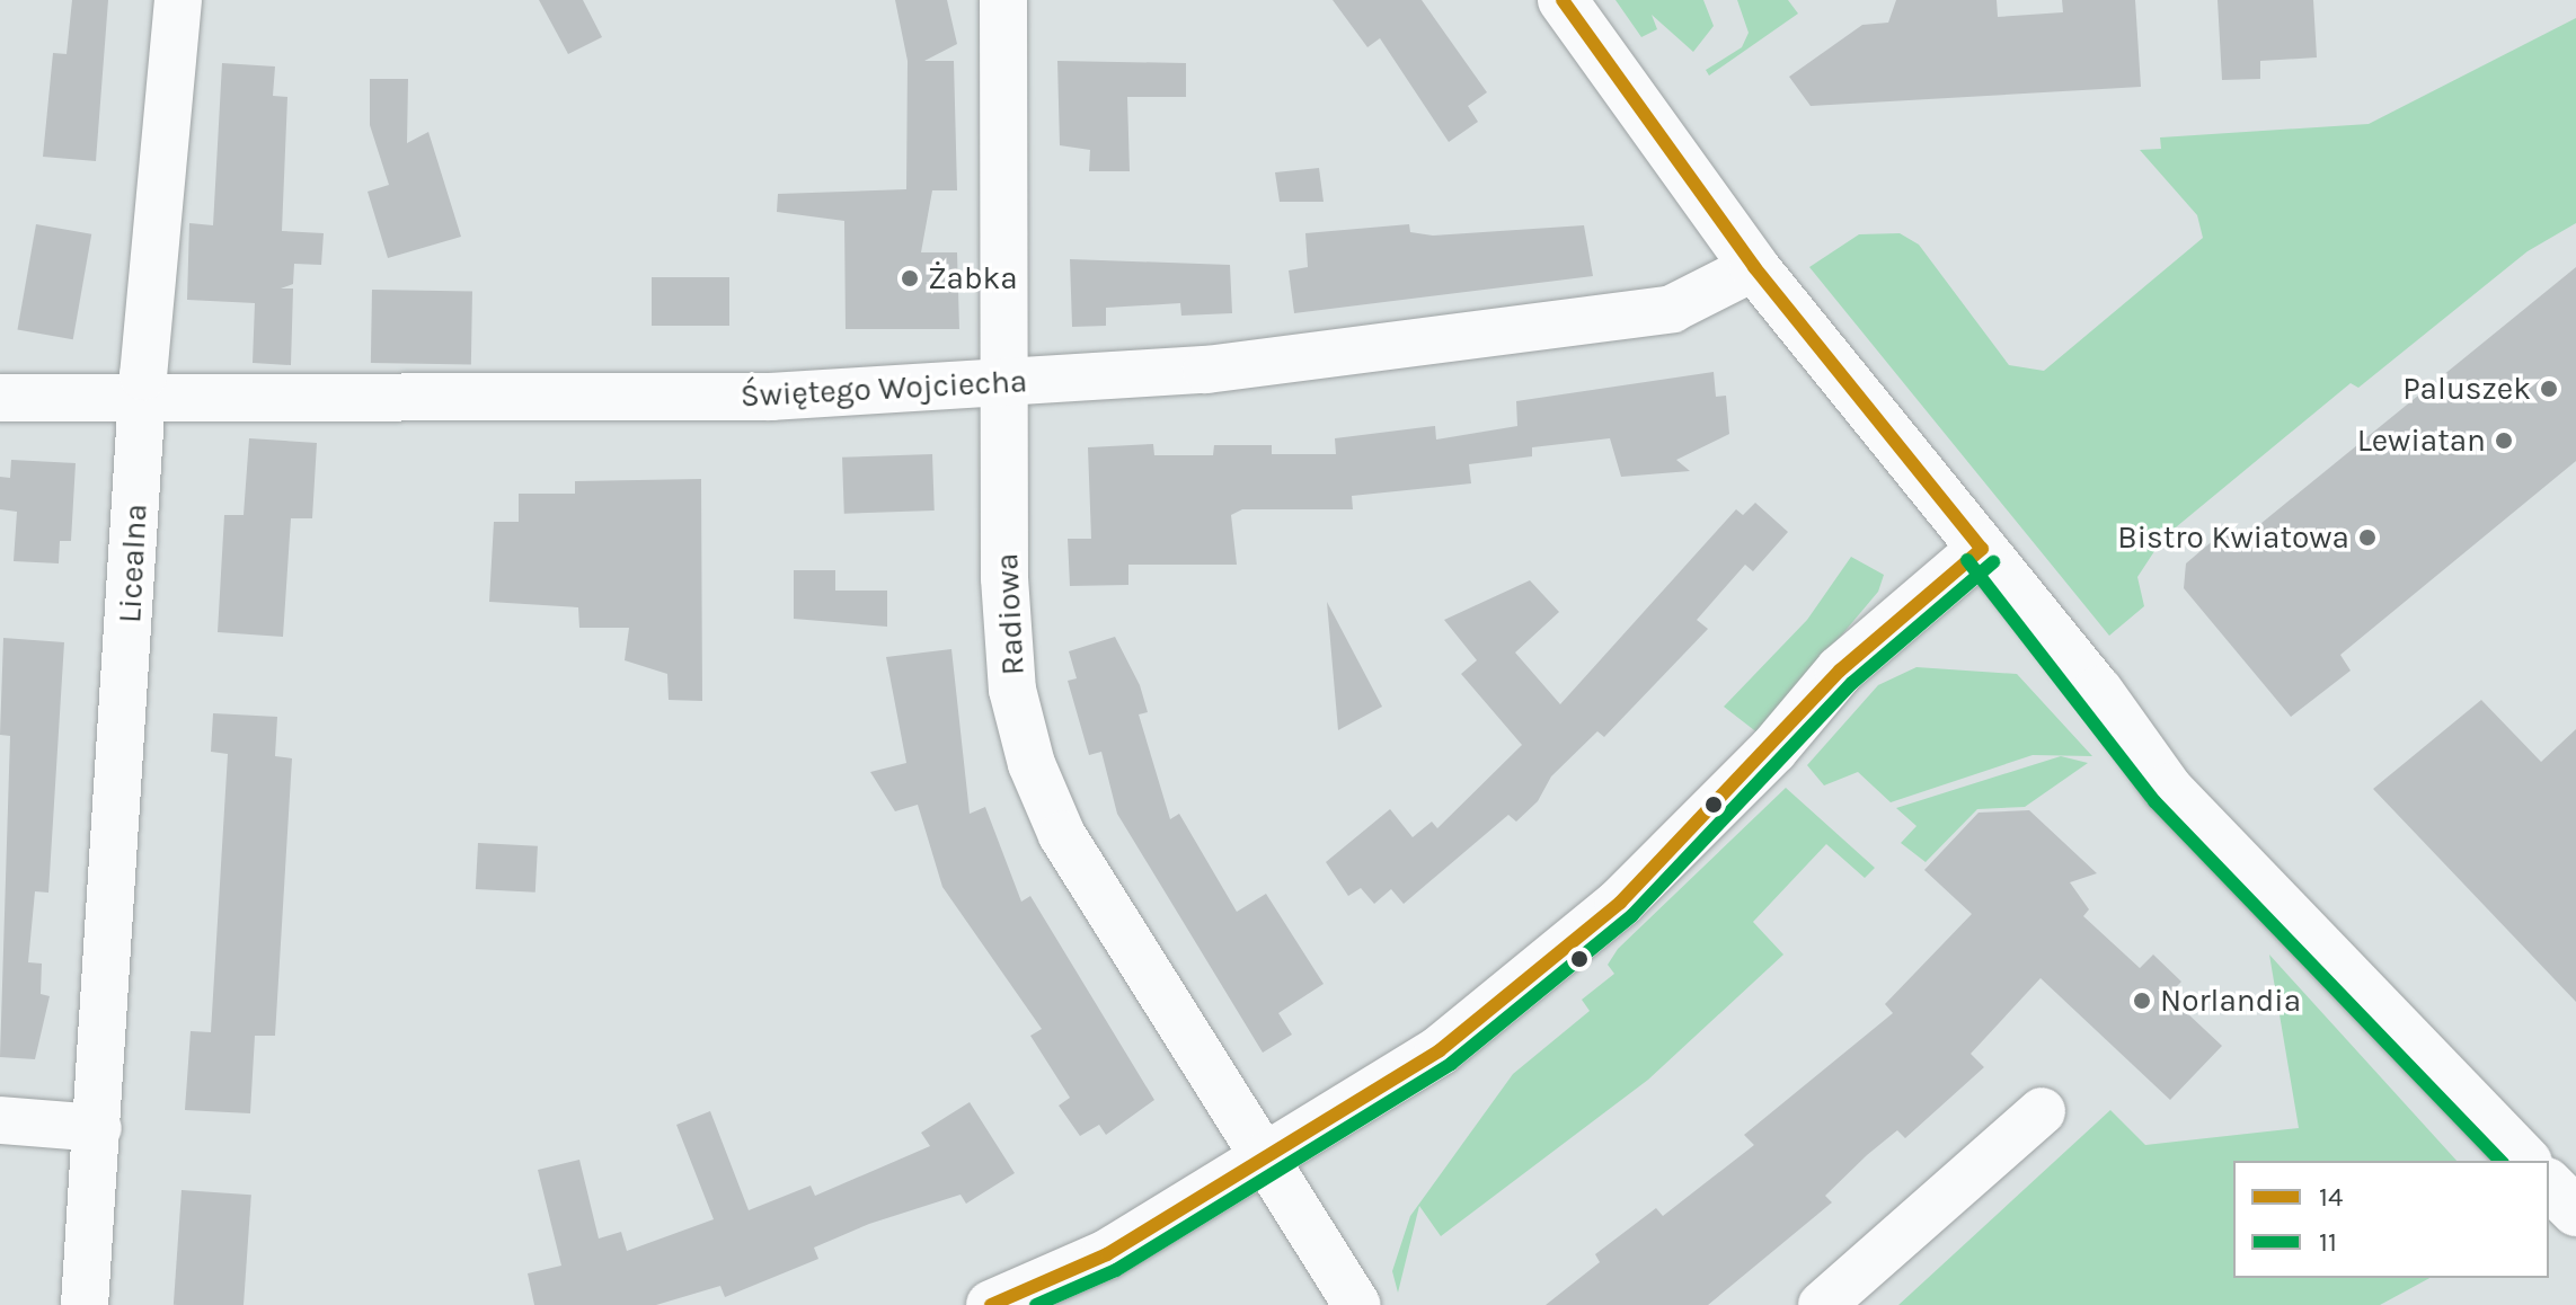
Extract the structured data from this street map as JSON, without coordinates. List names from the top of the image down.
{
  "streets": {
    "street": ["Świętego Wojciecha", "Licealna", "Radiowa"]
  },
  "crossings": [
    ["Świętego Wojciecha", "Licealna"],
    ["Świętego Wojciecha", "Radiowa"]
  ],
  "places": [
    "Żabka",
    "Paluszek",
    "Lewiatan",
    "Bistro Kwiatowa",
    "Norlandia"
  ],
  "lines": ["transit line 14", "transit line 11"],
  "legend": ["14", "11"]
}
